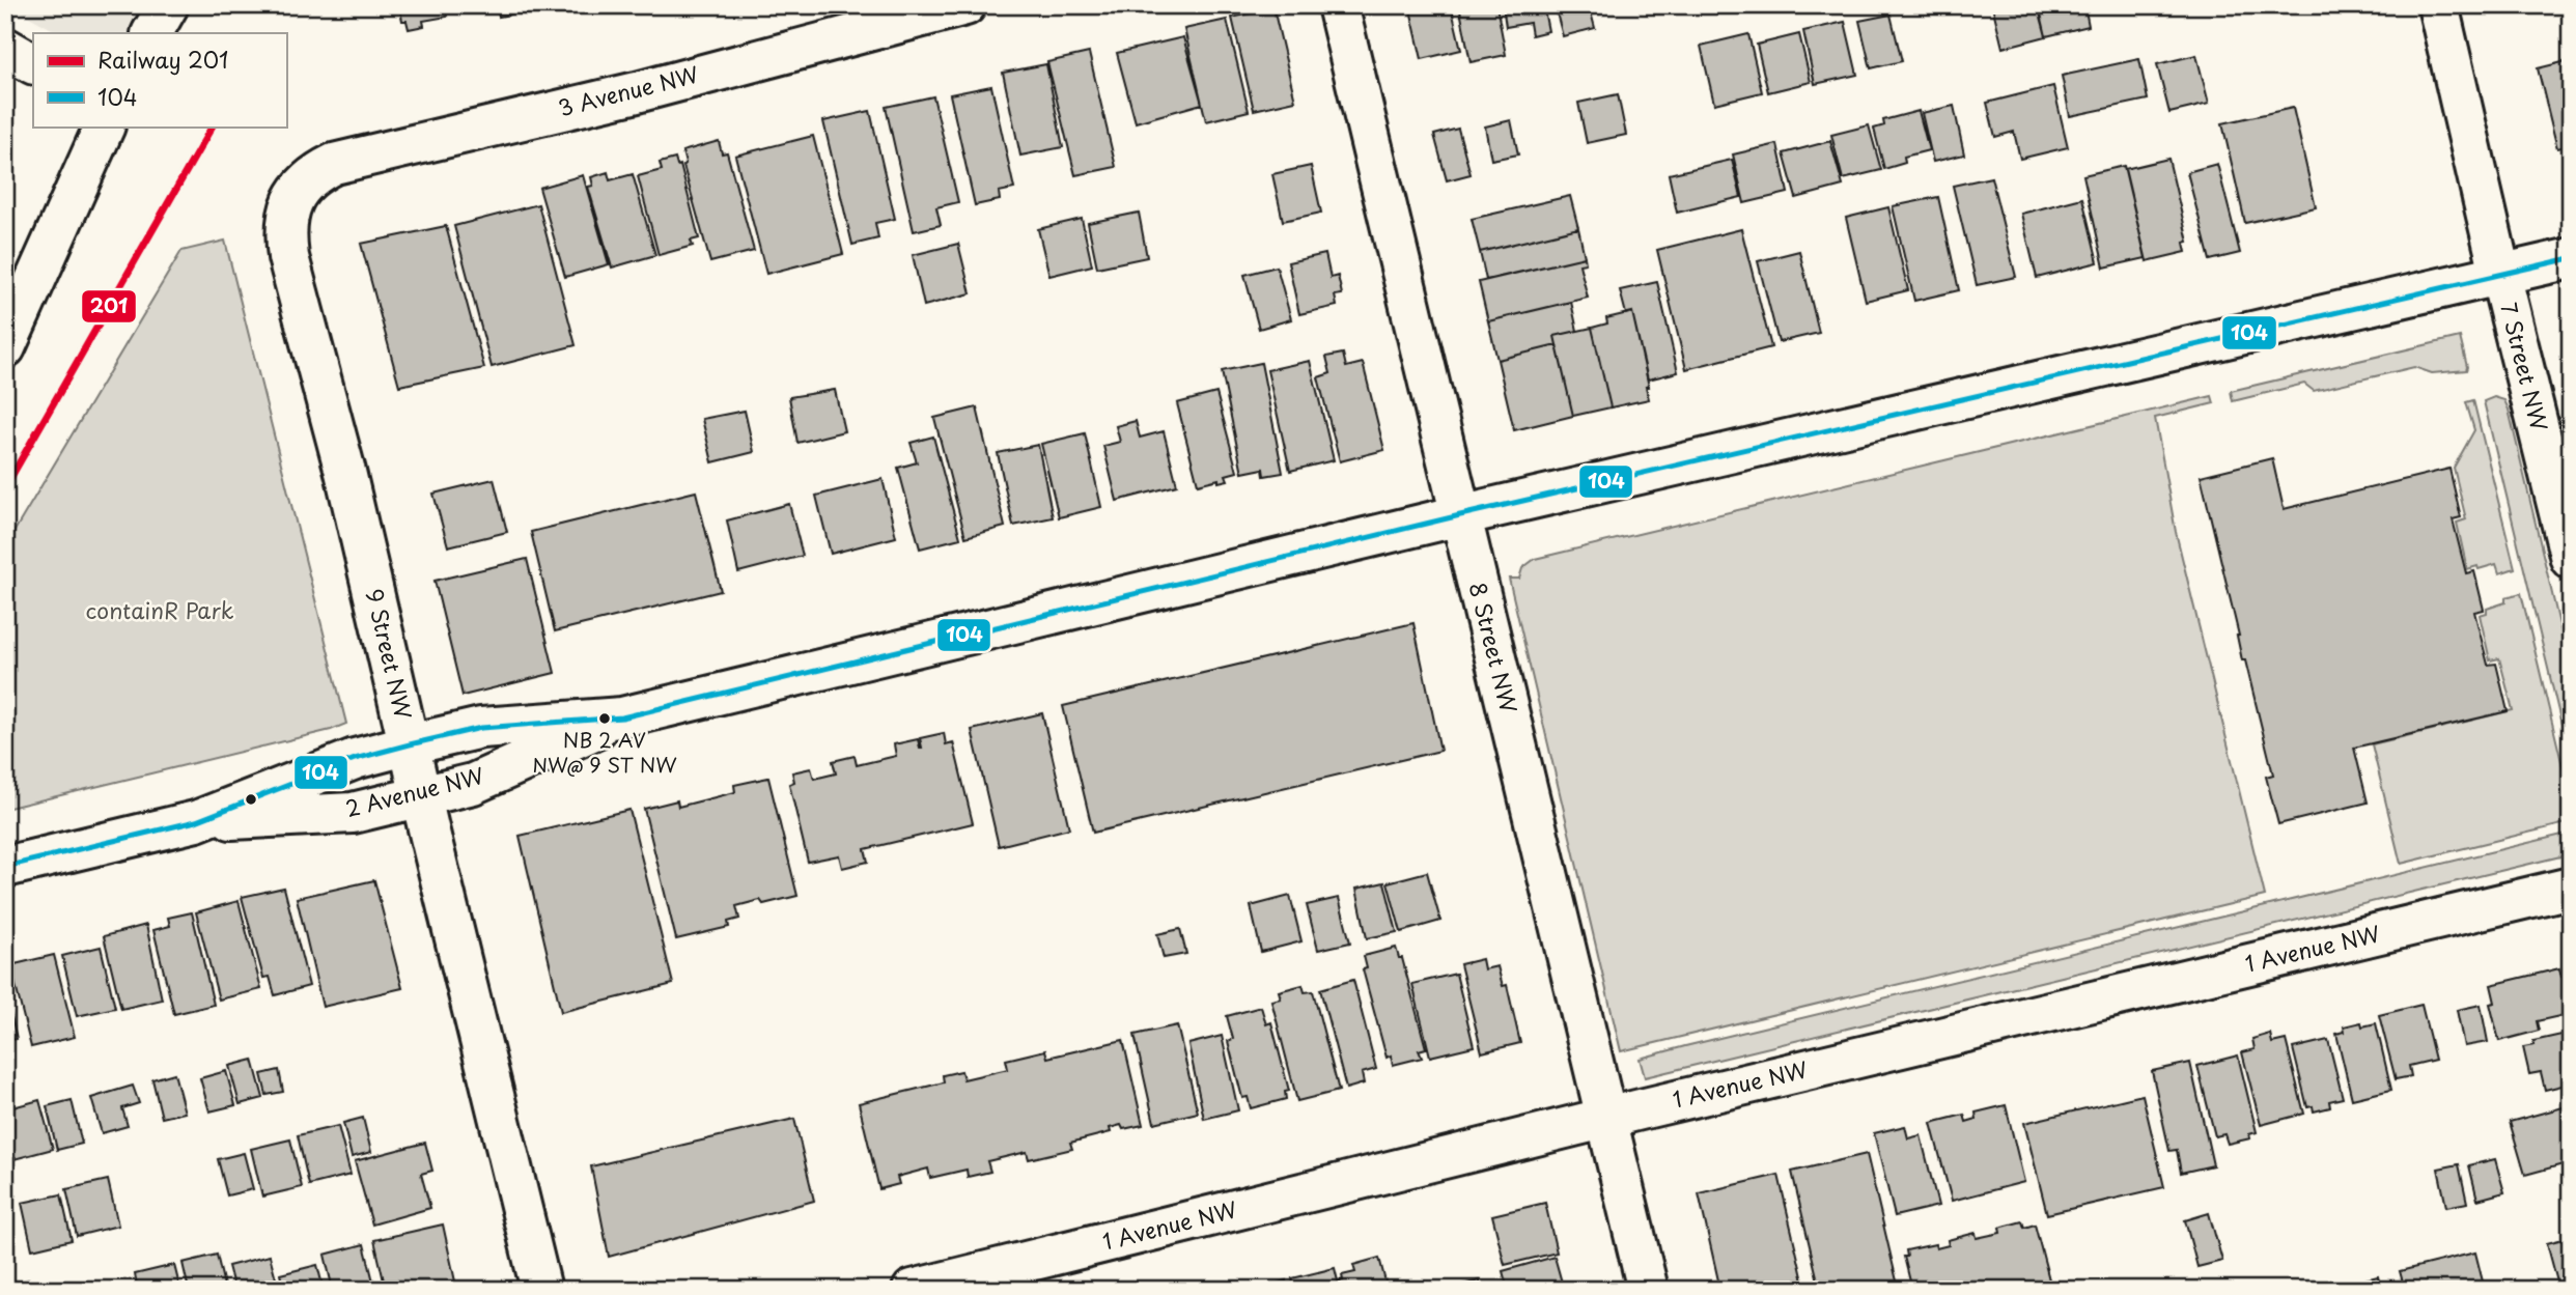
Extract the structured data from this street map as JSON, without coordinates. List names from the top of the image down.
{
  "streets": {
    "street": [
      "3 Avenue NW",
      "7 Street NW",
      "8 Street NW",
      "9 Street NW",
      "2 Avenue NW",
      "1 Avenue NW"
    ]
  },
  "crossings": [
    ["3 Avenue NW", "9 Street NW"],
    ["7 Street NW", "2 Avenue NW"],
    ["8 Street NW", "2 Avenue NW"],
    ["8 Street NW", "1 Avenue NW"],
    ["9 Street NW", "2 Avenue NW"]
  ],
  "parks": ["containR Park"],
  "places": ["NB 2 AV NW@ 9 ST NW"],
  "lines": ["rail line 201", "transit line 104"],
  "legend": ["Railway 201", "104"]
}
